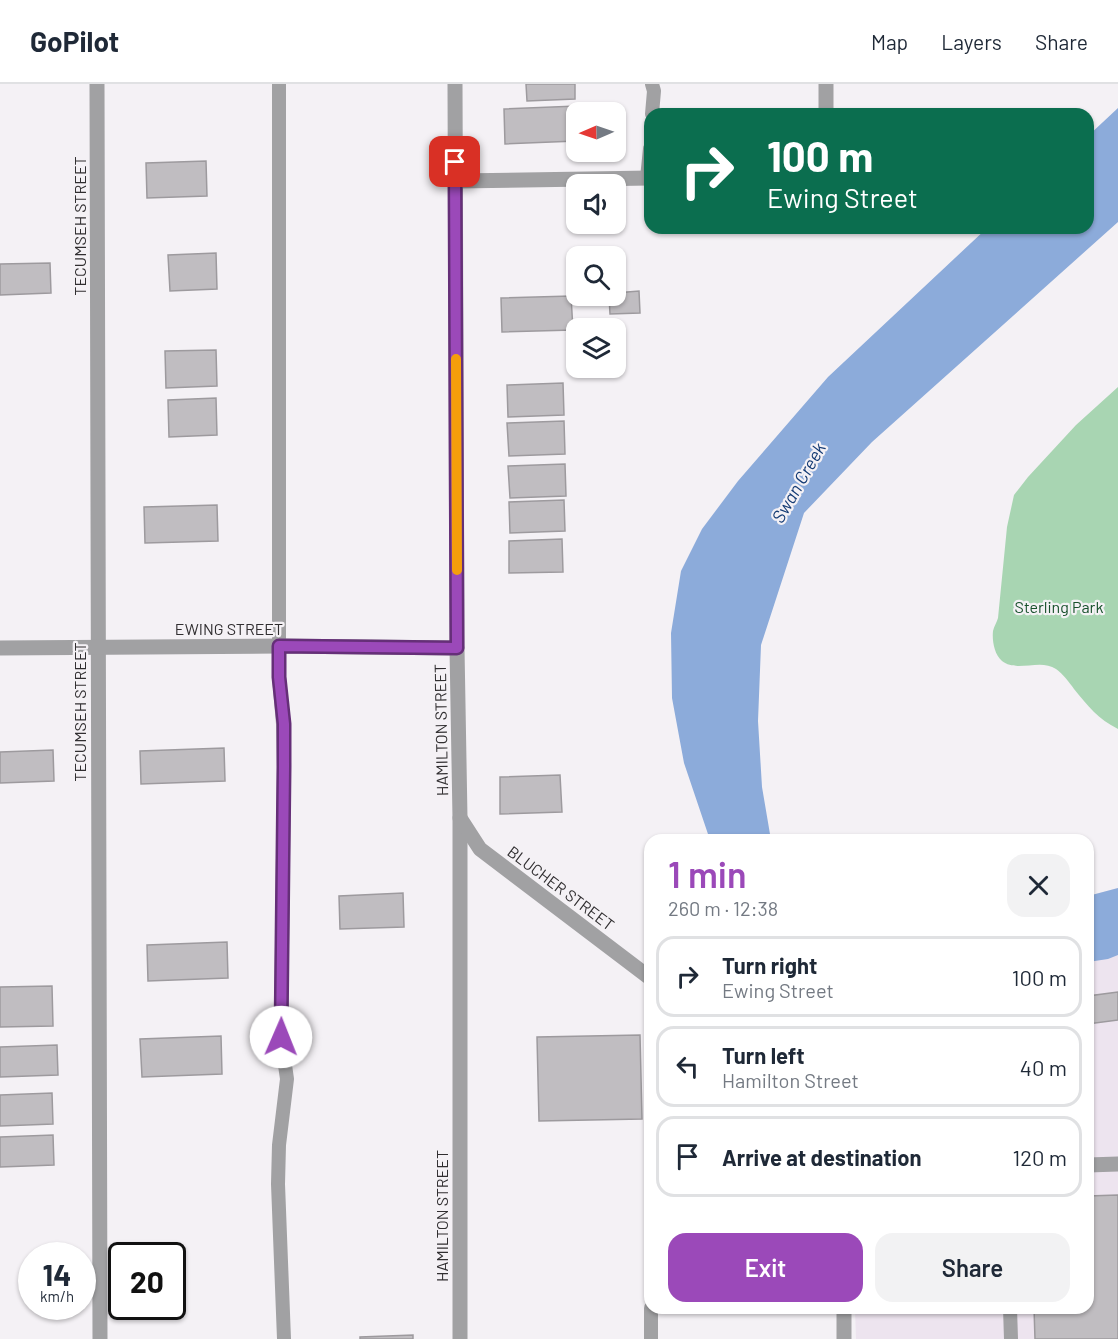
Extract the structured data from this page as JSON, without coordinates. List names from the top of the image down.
{
  "streets": {
    "street": [
      "TECUMSEH STREET",
      "EWING STREET",
      "HAMILTON STREET",
      "BLUCHER STREET"
    ]
  },
  "crossings": [
    ["TECUMSEH STREET", "EWING STREET"],
    ["EWING STREET", "HAMILTON STREET"],
    ["HAMILTON STREET", "BLUCHER STREET"]
  ],
  "water": ["Swan Creek"],
  "parks": ["Sterling Park"],
  "north": "left",
  "page": {
    "header": "GoPilot",
    "nav": ["Map", "Layers", "Share"],
    "turn": ["100 m", "Ewing Street"],
    "heading": ["1 min", "260 m · 12:38"],
    "list": [
      {
        "name": "Turn right",
        "note": "Ewing Street",
        "value": "100 m"
      },
      {
        "name": "Turn left",
        "note": "Hamilton Street",
        "value": "40 m"
      },
      {
        "name": "Arrive at destination",
        "value": "120 m"
      }
    ],
    "buttons": ["Exit", "Share"],
    "speed": "14 km/h",
    "limit": "20"
  }
}
